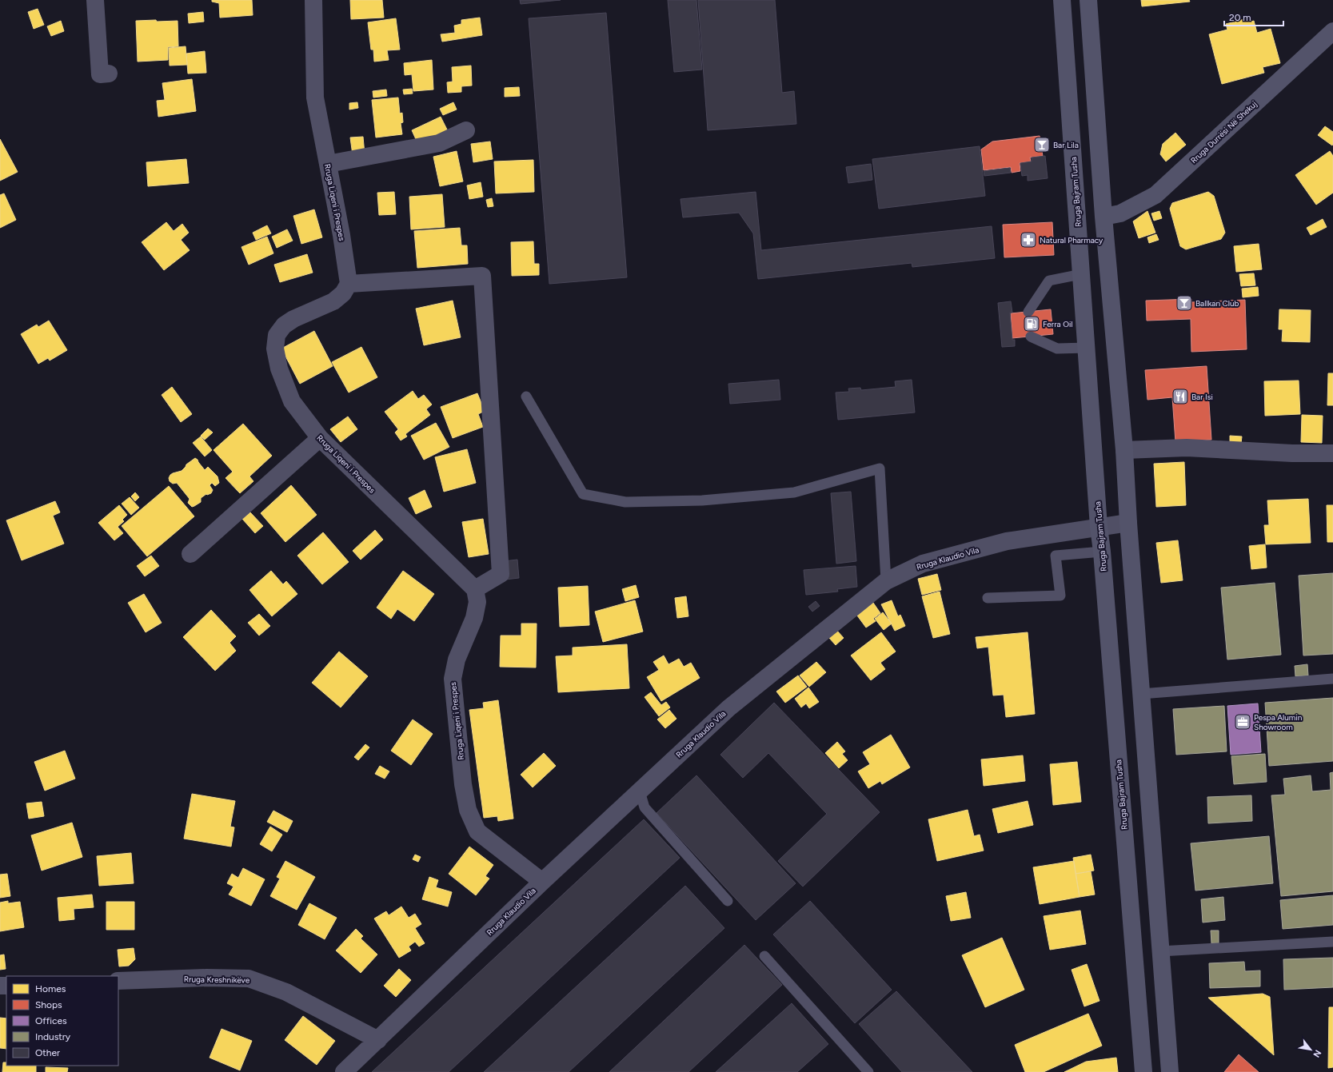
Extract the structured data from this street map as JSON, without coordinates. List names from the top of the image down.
{
  "streets": {
    "main road": ["Rruga Durrësi Në Shekuj", "Rruga Bajram Tusha"],
    "street": ["Rruga Liqeni i Prespes", "Rruga Klaudio Vila", "Rruga Kreshnikëve"]
  },
  "crossings": [
    ["Rruga Bajram Tusha", "Rruga Klaudio Vila"],
    ["Rruga Liqeni i Prespes", "Rruga Klaudio Vila"],
    ["Rruga Klaudio Vila", "Rruga Kreshnikëve"]
  ],
  "places": {
    "bar": ["Bar Lila", "Ballkan Club"],
    "pharmacy": ["Natural Pharmacy"],
    "fuel station": ["Ferra Oil"],
    "restaurant": ["Bar Isi"],
    "office": ["Pespa Alumin Showroom"]
  },
  "legend": [
    "Homes",
    "Shops",
    "Offices",
    "Industry",
    "Other"
  ],
  "scale_bar": "20 m",
  "north": "bottom right"
}
